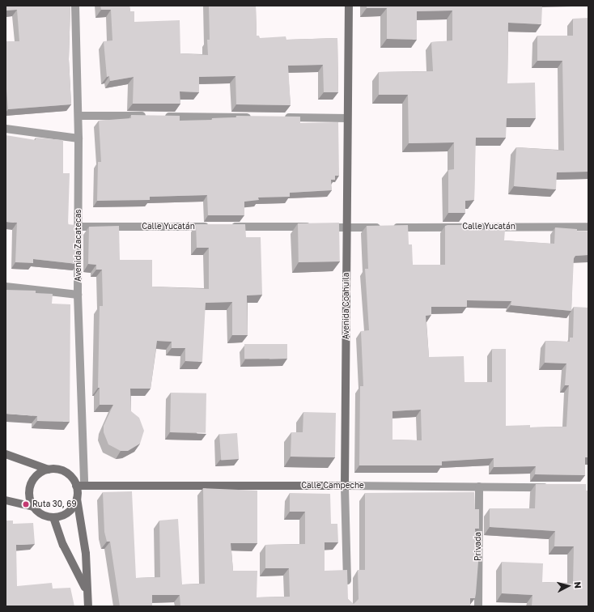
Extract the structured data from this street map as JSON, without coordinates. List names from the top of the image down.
{
  "streets": {
    "street": [
      "Calle Yucatán",
      "Avenida Zacatecas",
      "Avenida Coahuila",
      "Calle Campeche",
      "Privada"
    ]
  },
  "crossings": [
    ["Calle Yucatán", "Avenida Zacatecas"],
    ["Calle Yucatán", "Avenida Coahuila"],
    ["Avenida Zacatecas", "Calle Campeche"],
    ["Avenida Coahuila", "Calle Campeche"],
    ["Calle Campeche", "Privada"]
  ],
  "places": ["Ruta 30, 69"],
  "north": "right"
}
